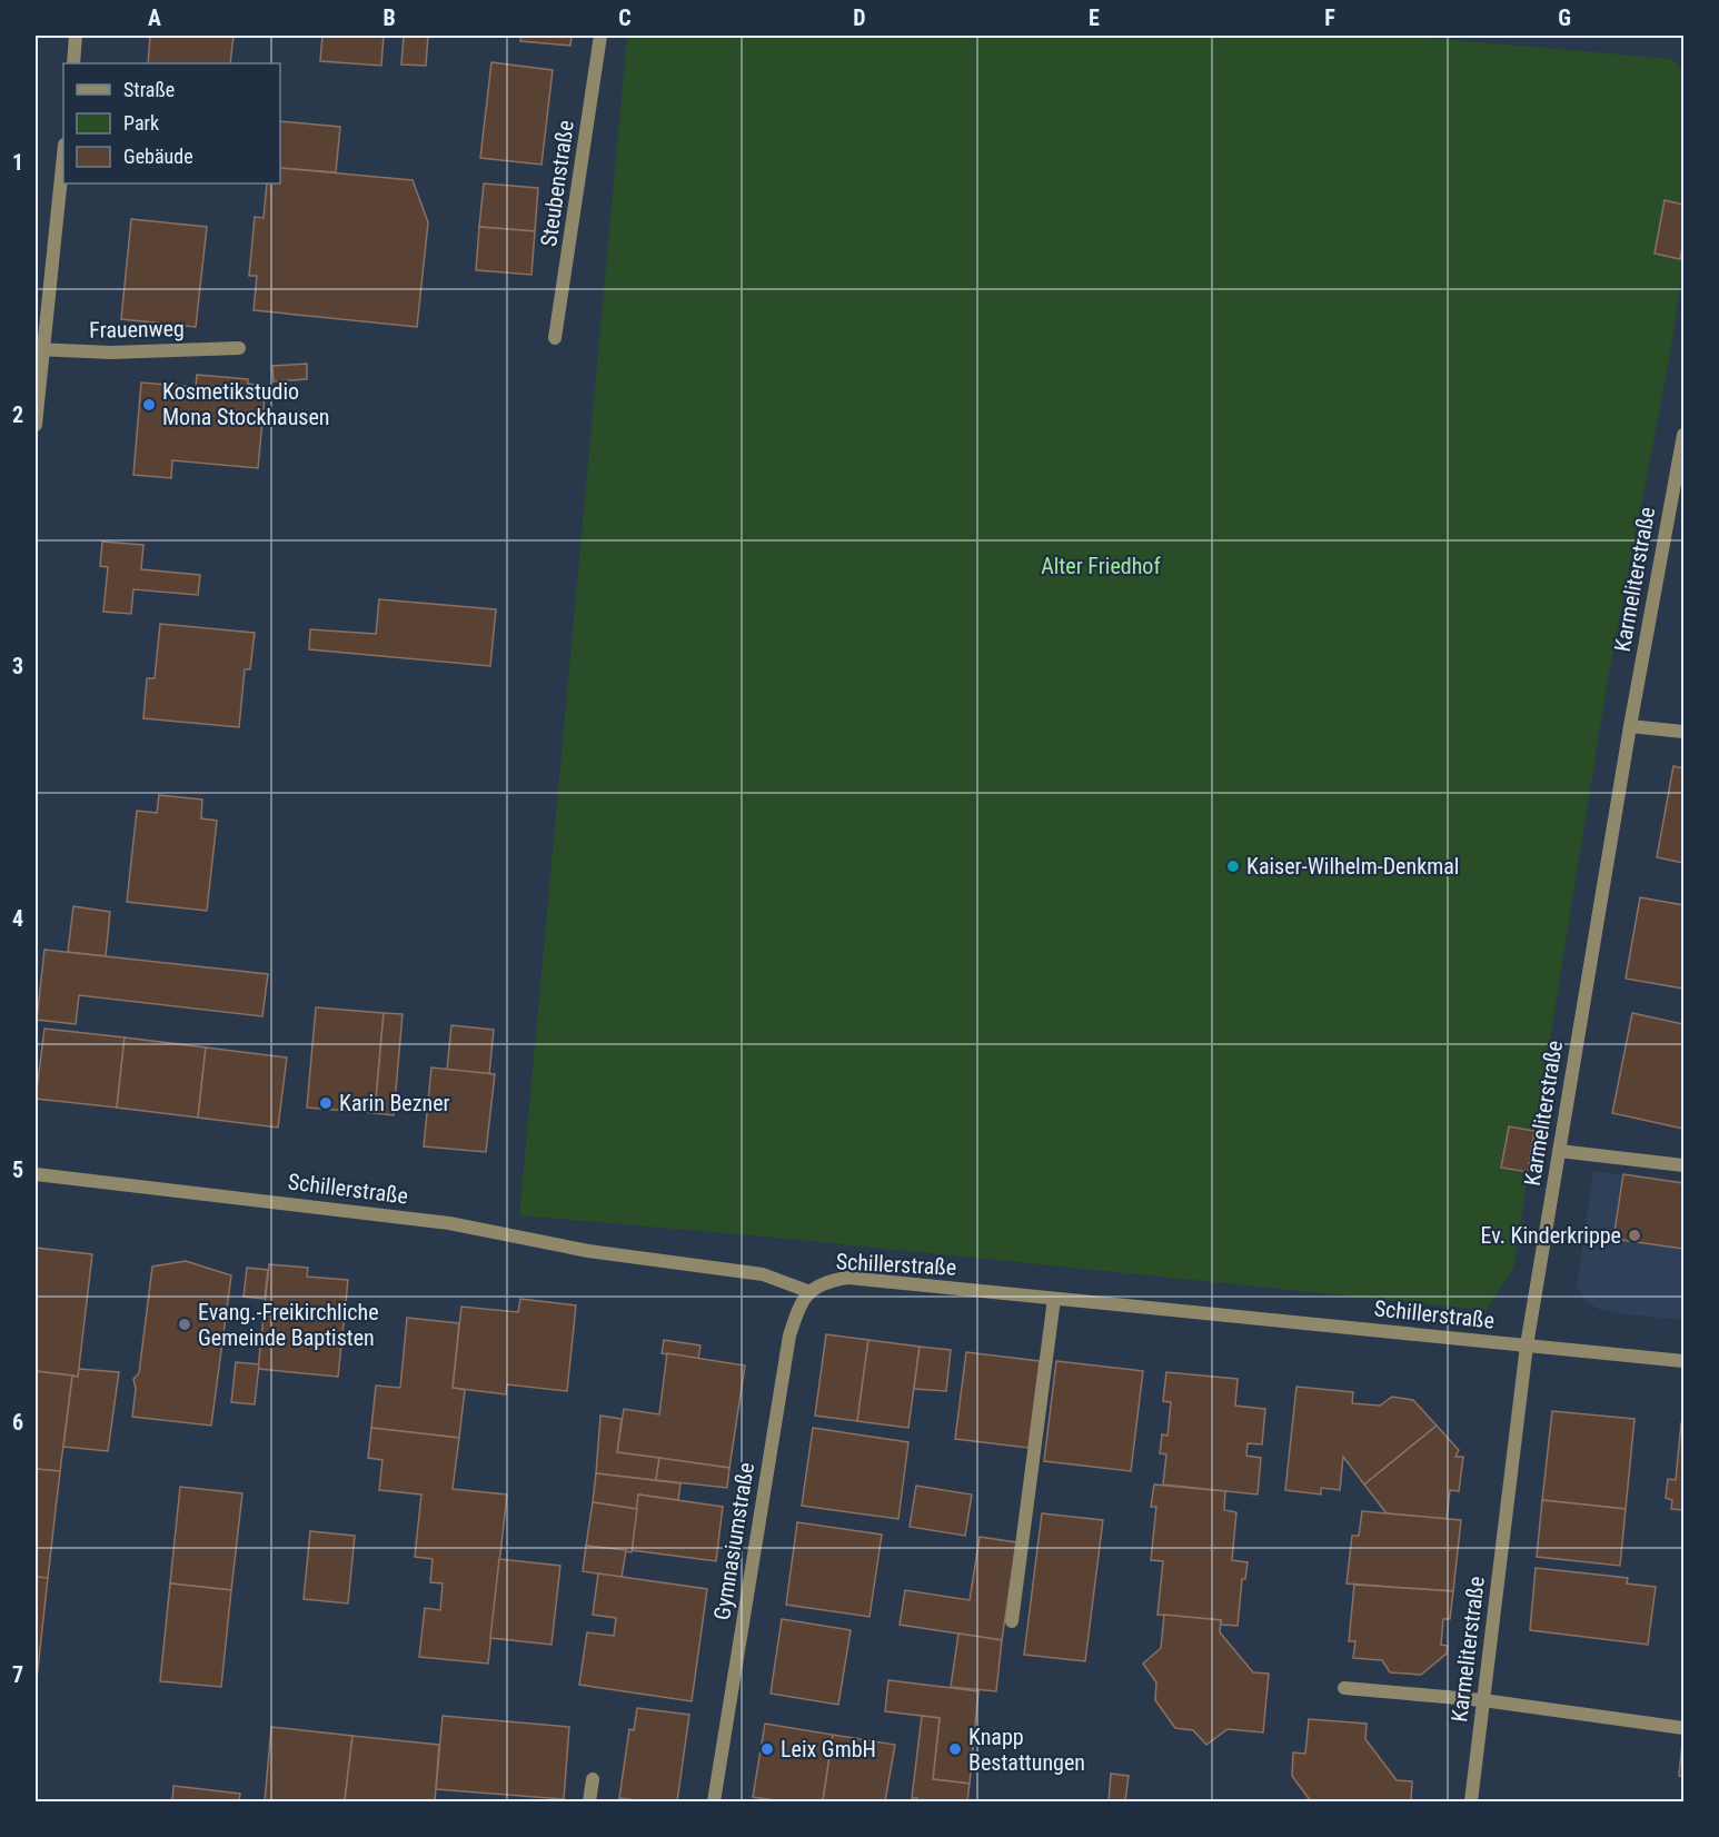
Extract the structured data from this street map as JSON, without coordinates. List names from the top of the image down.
{
  "streets": {
    "street": [
      "Steubenstraße",
      "Frauenweg",
      "Karmeliterstraße",
      "Schillerstraße",
      "Gymnasiumstraße"
    ]
  },
  "crossings": [
    ["Karmeliterstraße", "Schillerstraße"],
    ["Schillerstraße", "Gymnasiumstraße"]
  ],
  "parks": ["Alter Friedhof"],
  "places": [
    "Kosmetikstudio Mona Stockhausen",
    "Kaiser-Wilhelm-Denkmal",
    "Karin Bezner",
    "Ev. Kinderkrippe",
    "Evang.-Freikirchliche Gemeinde Baptisten",
    "Leix GmbH",
    "Knapp Bestattungen"
  ],
  "legend": ["Straße", "Park", "Gebäude"],
  "grid": {
    "columns": [
      "A",
      "B",
      "C",
      "D",
      "E",
      "F",
      "G"
    ],
    "rows": [
      "1",
      "2",
      "3",
      "4",
      "5",
      "6",
      "7"
    ]
  }
}
